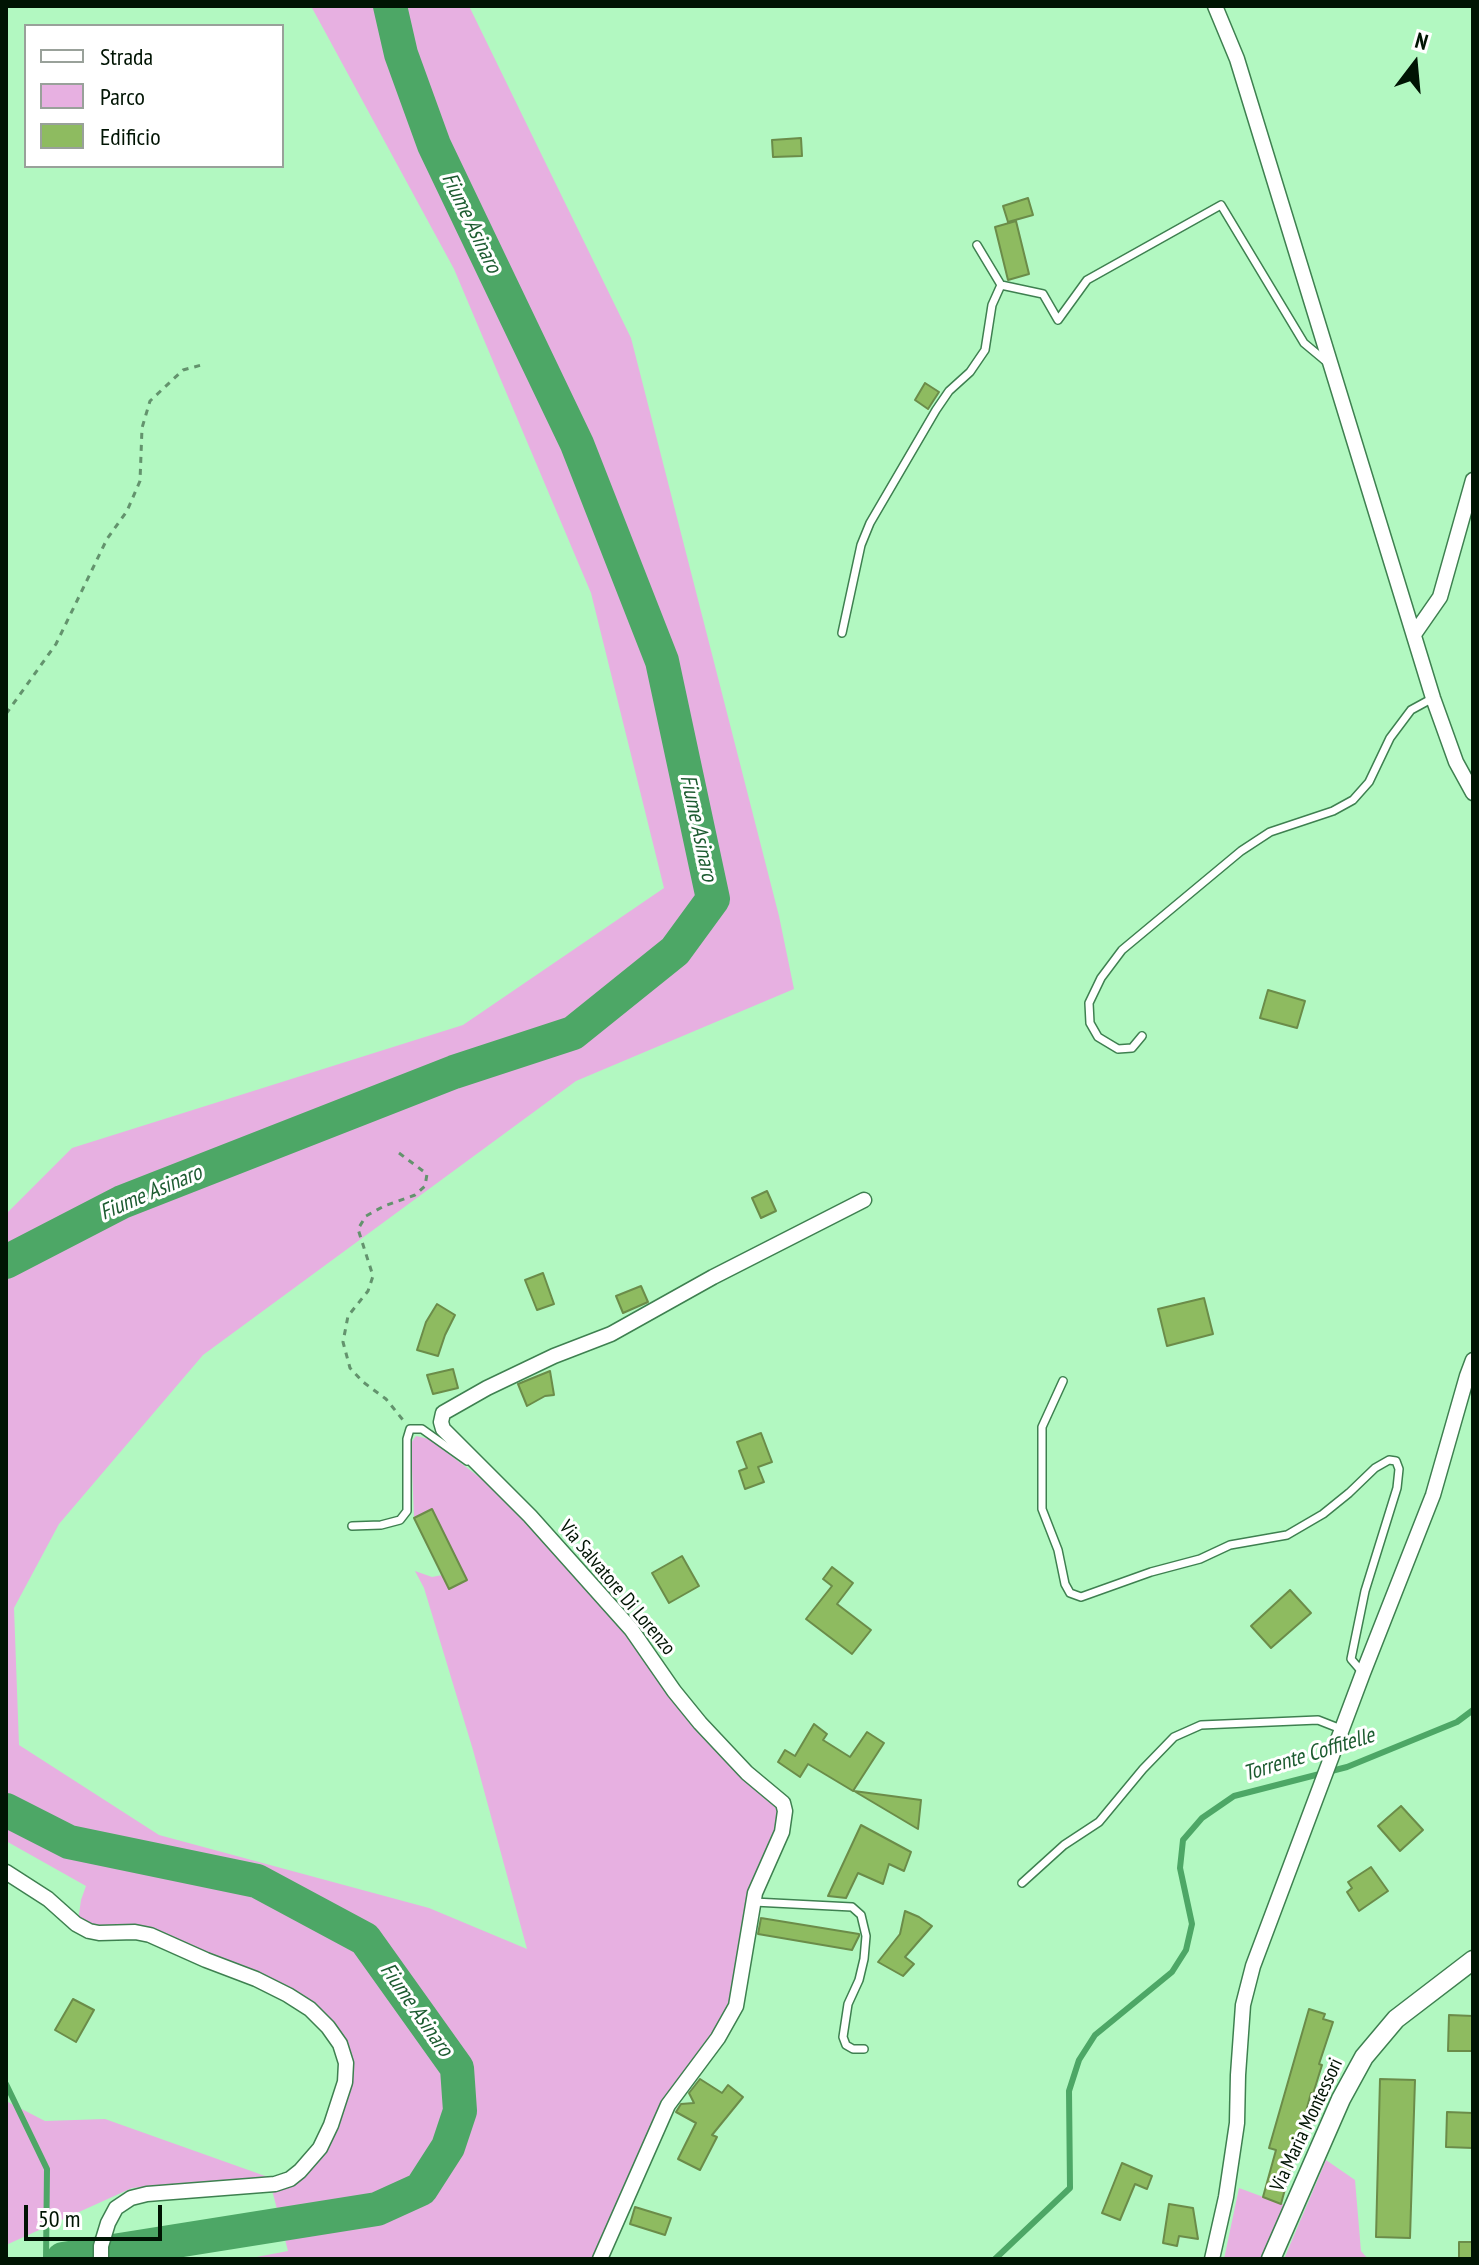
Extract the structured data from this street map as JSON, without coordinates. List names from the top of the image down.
{
  "streets": {
    "street": ["Via Salvatore Di Lorenzo", "Via Maria Montessori"]
  },
  "water": ["Fiume Asinaro", "Torrente Coffitelle"],
  "legend": ["Strada", "Parco", "Edificio"],
  "scale_bar": "50 m",
  "north": "top"
}
